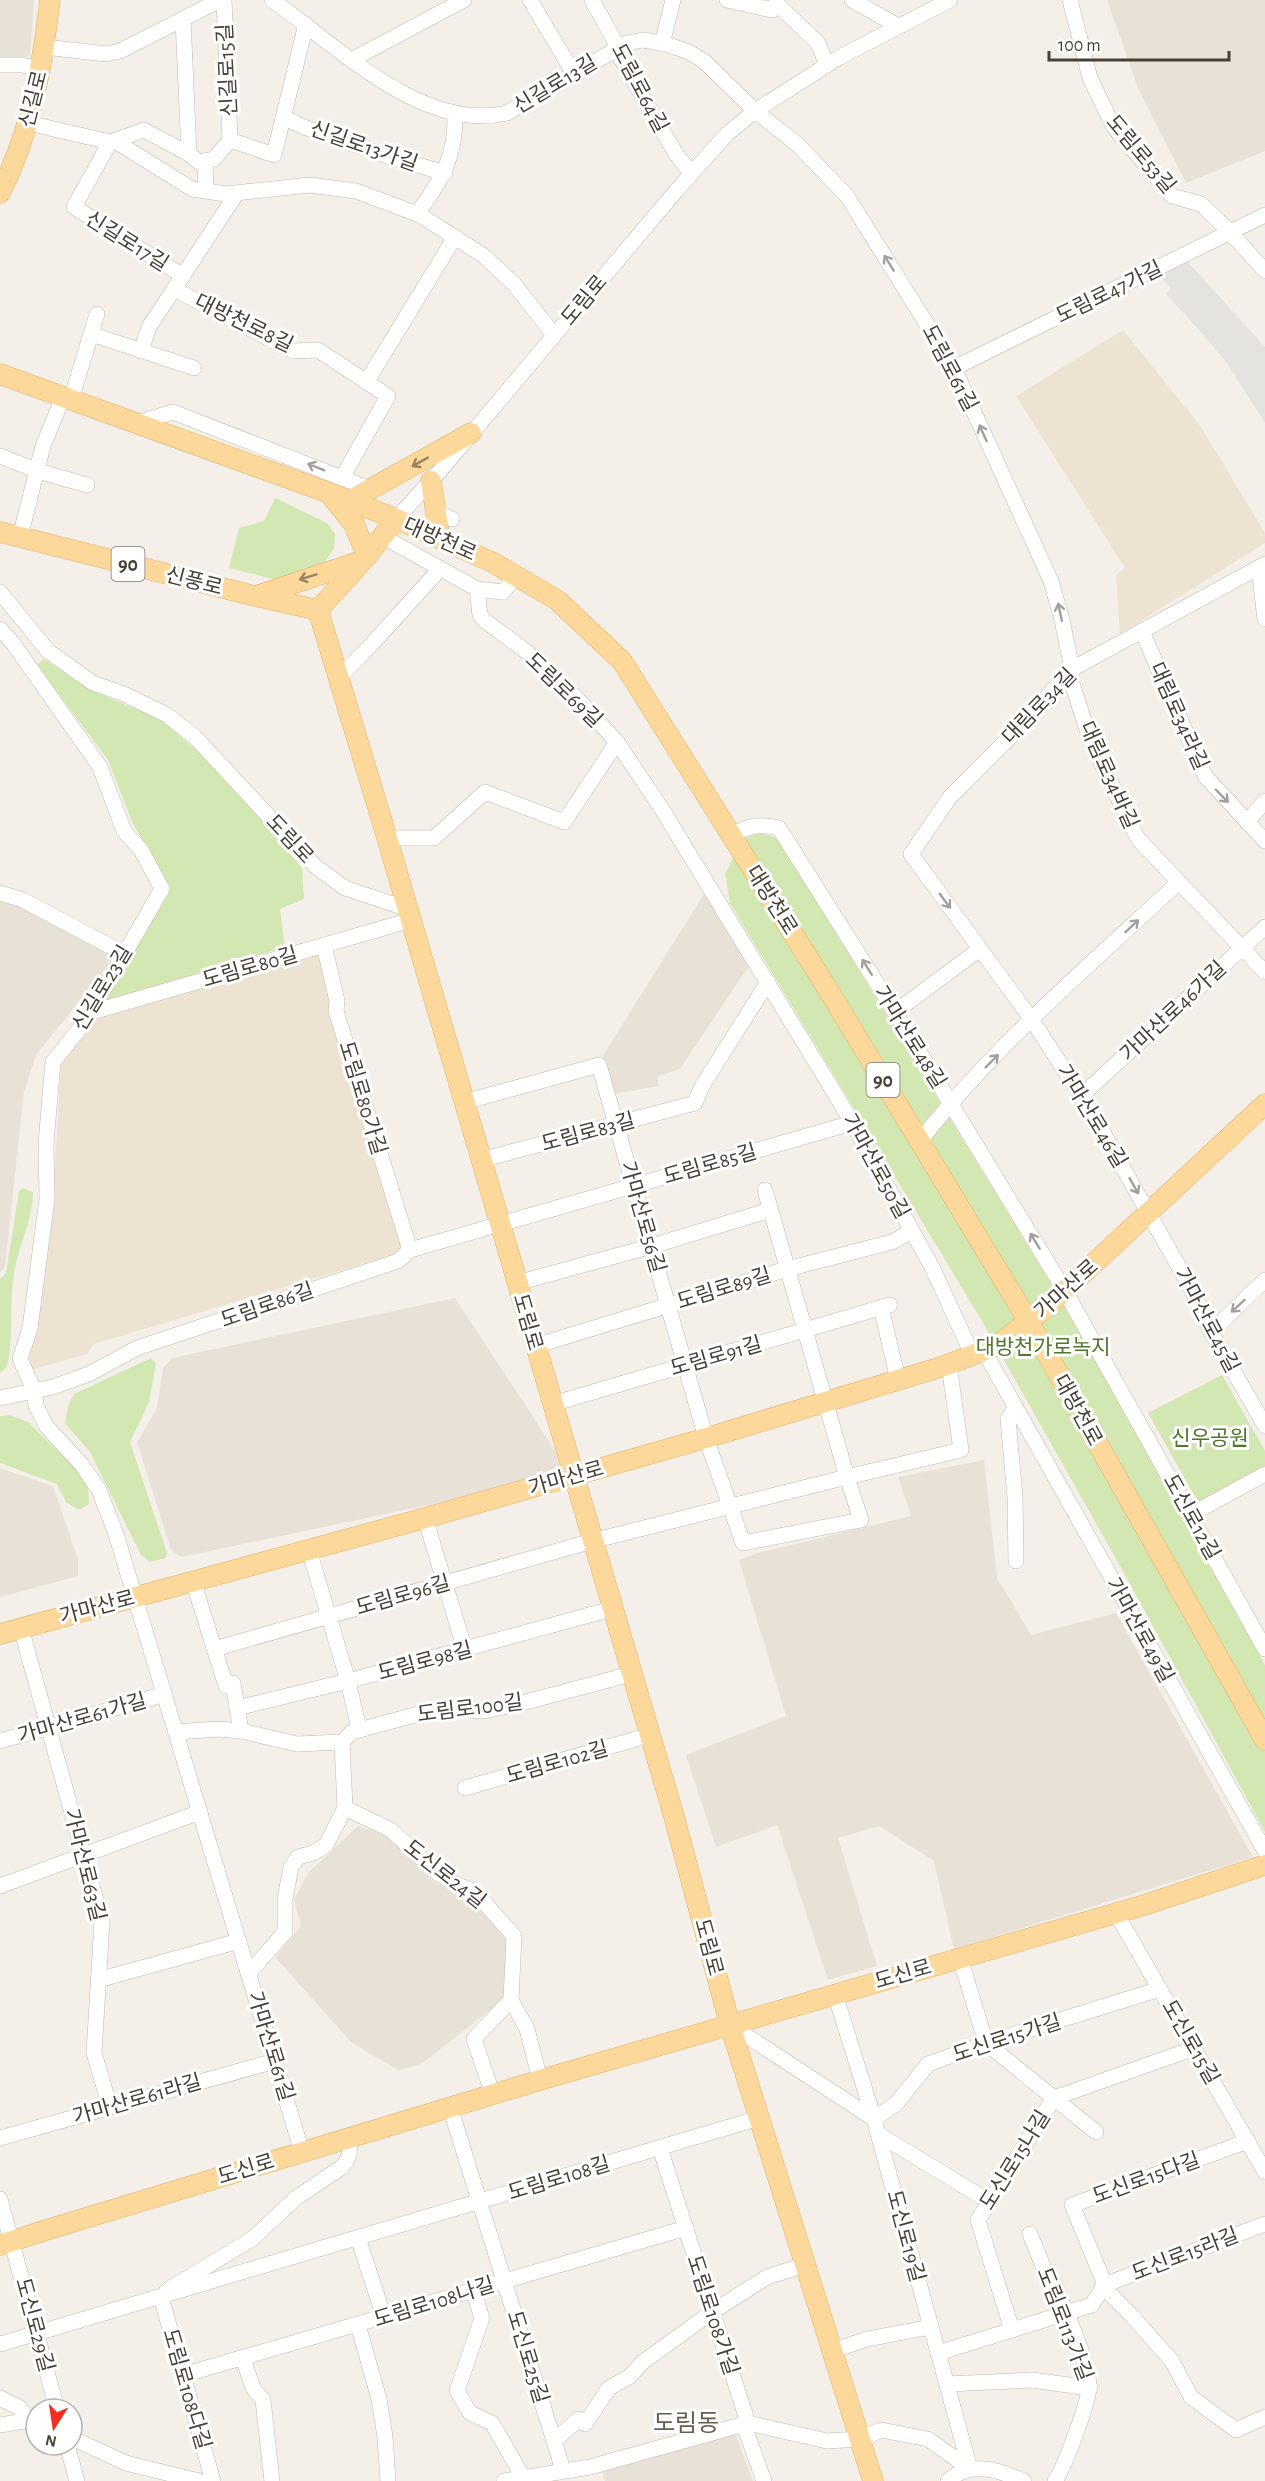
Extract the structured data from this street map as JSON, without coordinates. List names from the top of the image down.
{
  "streets": {
    "main road": [
      "신길로",
      "도림로",
      "대방천로",
      "90",
      "신풍로",
      "가마산로",
      "도신로"
    ],
    "street": [
      "신길로15길",
      "신길로13길",
      "도림로64길",
      "신길로13가길",
      "도림로53길",
      "신길로17길",
      "도림로47가길",
      "대방천로8길",
      "도림로61길",
      "도림로69길",
      "대림로34길",
      "대림로34라길",
      "대림로34바길",
      "도림로80길",
      "신길로23길",
      "가마산로46가길",
      "가마산로48길",
      "도림로80가길",
      "가마산로46길",
      "도림로83길",
      "도림로85길",
      "가마산로50길",
      "가마산로56길",
      "도림로89길",
      "도림로86길",
      "가마산로45길",
      "도림로91길",
      "도신로12길",
      "도림로96길",
      "가마산로49길",
      "도림로98길",
      "도림로100길",
      "가마산로61가길",
      "도림로102길",
      "가마산로63길",
      "도신로24길",
      "도신로15가길",
      "도신로15길",
      "가마산로61길",
      "가마산로61라길",
      "도신로15나길",
      "도림로108길",
      "도신로15다길",
      "도신로19길",
      "도신로15라길",
      "도림로108나길",
      "도림로108가길",
      "도림로113가길",
      "도신로29길",
      "도신로25길",
      "도림로108다길"
    ]
  },
  "crossings": [
    ["신길로15길", "신길로"],
    ["신길로15길", "신길로13가길"],
    ["신길로13길", "도림로64길"],
    ["신길로13길", "신길로13가길"],
    ["신길로13길", "도림로61길"],
    ["도림로64길", "도림로"],
    ["도림로53길", "도림로47가길"],
    ["신길로17길", "대방천로8길"],
    ["도림로47가길", "도림로61길"],
    ["도림로", "도림로61길"],
    ["도림로", "대방천로"],
    ["도림로", "신풍로"],
    ["도림로", "도림로80길"],
    ["도림로", "도림로83길"],
    ["도림로", "도림로85길"],
    ["도림로", "가마산로56길"],
    ["도림로", "도림로89길"],
    ["도림로", "가마산로"],
    ["도림로", "도림로86길"],
    ["도림로", "도림로91길"],
    ["도림로", "도림로96길"],
    ["도림로", "도림로98길"],
    ["도림로", "도림로100길"],
    ["도림로", "도림로102길"],
    ["도림로", "도신로"],
    ["도림로", "도림로108길"],
    ["도림로61길", "대림로34길"],
    ["도림로61길", "대림로34바길"],
    ["대방천로", "가마산로48길"],
    ["대방천로", "가마산로"],
    ["도림로69길", "가마산로50길"],
    ["대림로34길", "대림로34라길"],
    ["대림로34길", "대림로34바길"],
    ["대림로34길", "가마산로46길"],
    ["대림로34바길", "가마산로46가길"],
    ["도림로80길", "신길로23길"],
    ["도림로80길", "도림로80가길"],
    ["신길로23길", "가마산로"],
    ["신길로23길", "도림로86길"],
    ["신길로23길", "가마산로61길"],
    ["가마산로46가길", "가마산로46길"],
    ["가마산로48길", "가마산로"],
    ["가마산로48길", "도신로12길"],
    ["도림로80가길", "도림로86길"],
    ["가마산로46길", "가마산로"],
    ["가마산로46길", "가마산로45길"],
    ["도림로83길", "가마산로50길"],
    ["도림로83길", "가마산로56길"],
    ["도림로85길", "가마산로50길"],
    ["도림로85길", "가마산로56길"],
    ["도림로85길", "도림로86길"],
    ["가마산로50길", "도림로89길"],
    ["가마산로50길", "가마산로"],
    ["가마산로50길", "가마산로49길"],
    ["가마산로56길", "도림로89길"],
    ["가마산로56길", "가마산로"],
    ["가마산로56길", "도림로91길"],
    ["가마산로", "가마산로45길"],
    ["가마산로", "도림로91길"],
    ["가마산로", "도신로12길"],
    ["가마산로", "가마산로49길"],
    ["가마산로", "가마산로63길"],
    ["가마산로", "가마산로61길"],
    ["가마산로61가길", "가마산로63길"],
    ["가마산로61가길", "가마산로61길"],
    ["가마산로63길", "가마산로61라길"],
    ["도신로", "도신로15길"],
    ["도신로", "가마산로61길"],
    ["도신로", "도신로19길"],
    ["도신로", "도신로29길"],
    ["도신로", "도신로25길"],
    ["도신로15가길", "도신로15길"],
    ["도신로15가길", "도신로19길"],
    ["도신로15길", "도신로15나길"],
    ["도신로15길", "도신로15다길"],
    ["가마산로61길", "가마산로61라길"],
    ["도림로108길", "도림로108가길"],
    ["도림로108길", "도신로29길"],
    ["도림로108길", "도신로25길"],
    ["도림로108길", "도림로108다길"],
    ["도신로15다길", "도신로15라길"],
    ["도림로108나길", "도림로108가길"],
    ["도림로108나길", "도신로25길"],
    ["도림로108나길", "도림로108다길"]
  ],
  "one_way": [
    "도림로61길",
    "대림로34라길",
    "가마산로48길",
    "가마산로46길"
  ],
  "districts": ["도림동"],
  "parks": ["대방천가로녹지", "신우공원"],
  "scale_bar": "100 m",
  "north": "bottom"
}
